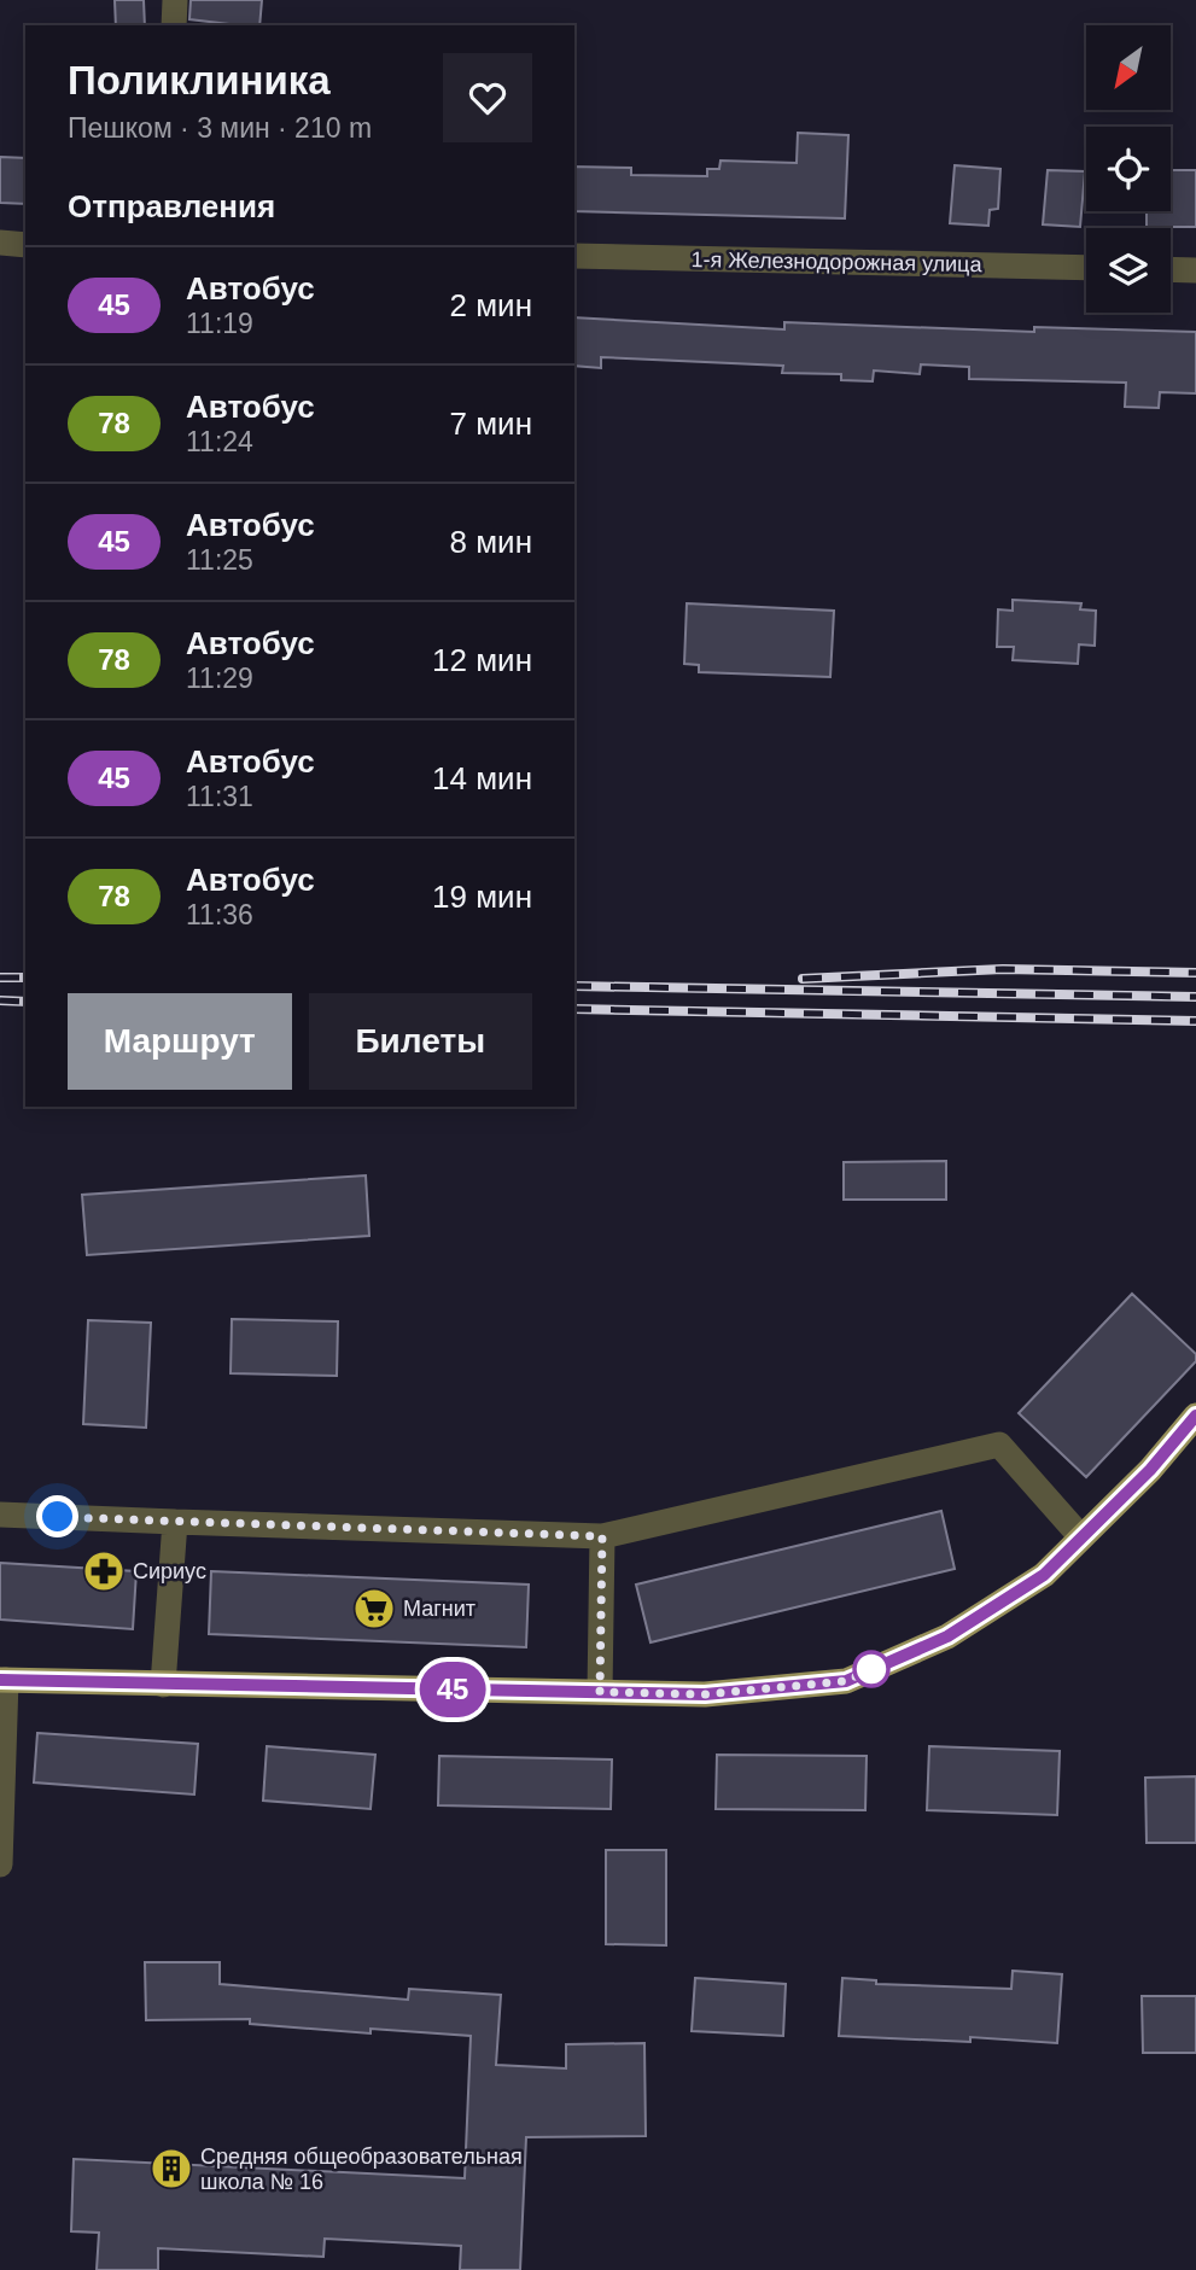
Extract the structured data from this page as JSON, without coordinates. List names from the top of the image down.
{
  "streets": {
    "street": ["1-я Железнодорожная улица"]
  },
  "places": {
    "pharmacy": ["Сириус"],
    "supermarket": ["Магнит"],
    "building": ["Средняя общеобразовательная школа № 16"]
  },
  "lines": ["bus line 45"],
  "north": "bottom left",
  "page": {
    "on_map": "45",
    "heading": [
      ["Поликлиника", "Пешком · 3 мин · 210 m"],
      "Отправления"
    ],
    "list": [
      {
        "mark": "45",
        "name": "Автобус",
        "note": "11:19",
        "value": "2 мин"
      },
      {
        "mark": "78",
        "name": "Автобус",
        "note": "11:24",
        "value": "7 мин"
      },
      {
        "mark": "45",
        "name": "Автобус",
        "note": "11:25",
        "value": "8 мин"
      },
      {
        "mark": "78",
        "name": "Автобус",
        "note": "11:29",
        "value": "12 мин"
      },
      {
        "mark": "45",
        "name": "Автобус",
        "note": "11:31",
        "value": "14 мин"
      },
      {
        "mark": "78",
        "name": "Автобус",
        "note": "11:36",
        "value": "19 мин"
      }
    ],
    "buttons": ["Маршрут", "Билеты"]
  }
}
